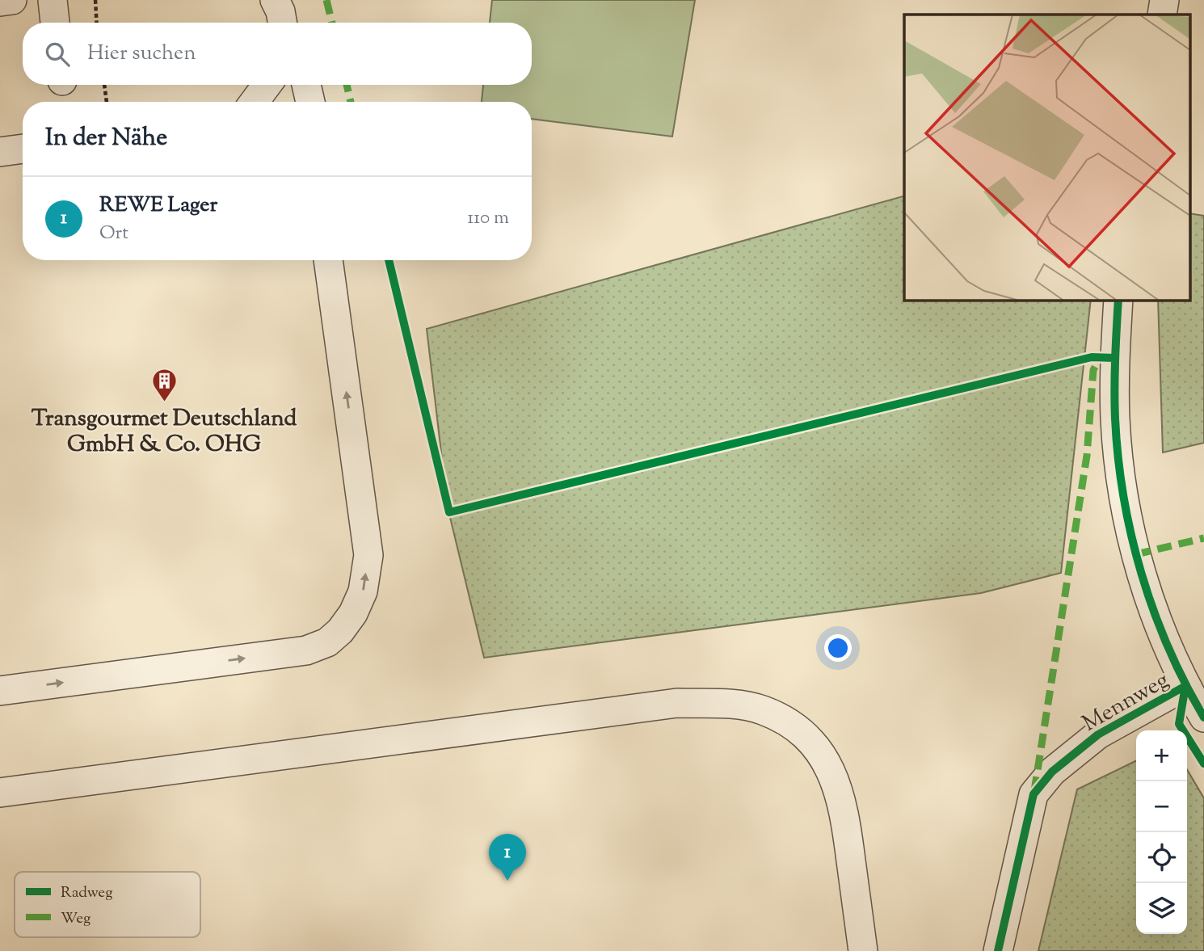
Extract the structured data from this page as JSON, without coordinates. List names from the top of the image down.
{
  "streets": {
    "street": ["Mennweg"]
  },
  "places": {
    "building": ["Transgourmet Deutschland GmbH & Co. OHG"]
  },
  "legend": ["Radweg", "Weg"],
  "page": {
    "search": "Hier suchen",
    "heading": "In der Nähe",
    "list": [
      {
        "mark": "1",
        "name": "REWE Lager",
        "note": "Ort",
        "value": "110 m"
      }
    ],
    "map_buttons": ["+", "−"],
    "pins": "1"
  }
}
